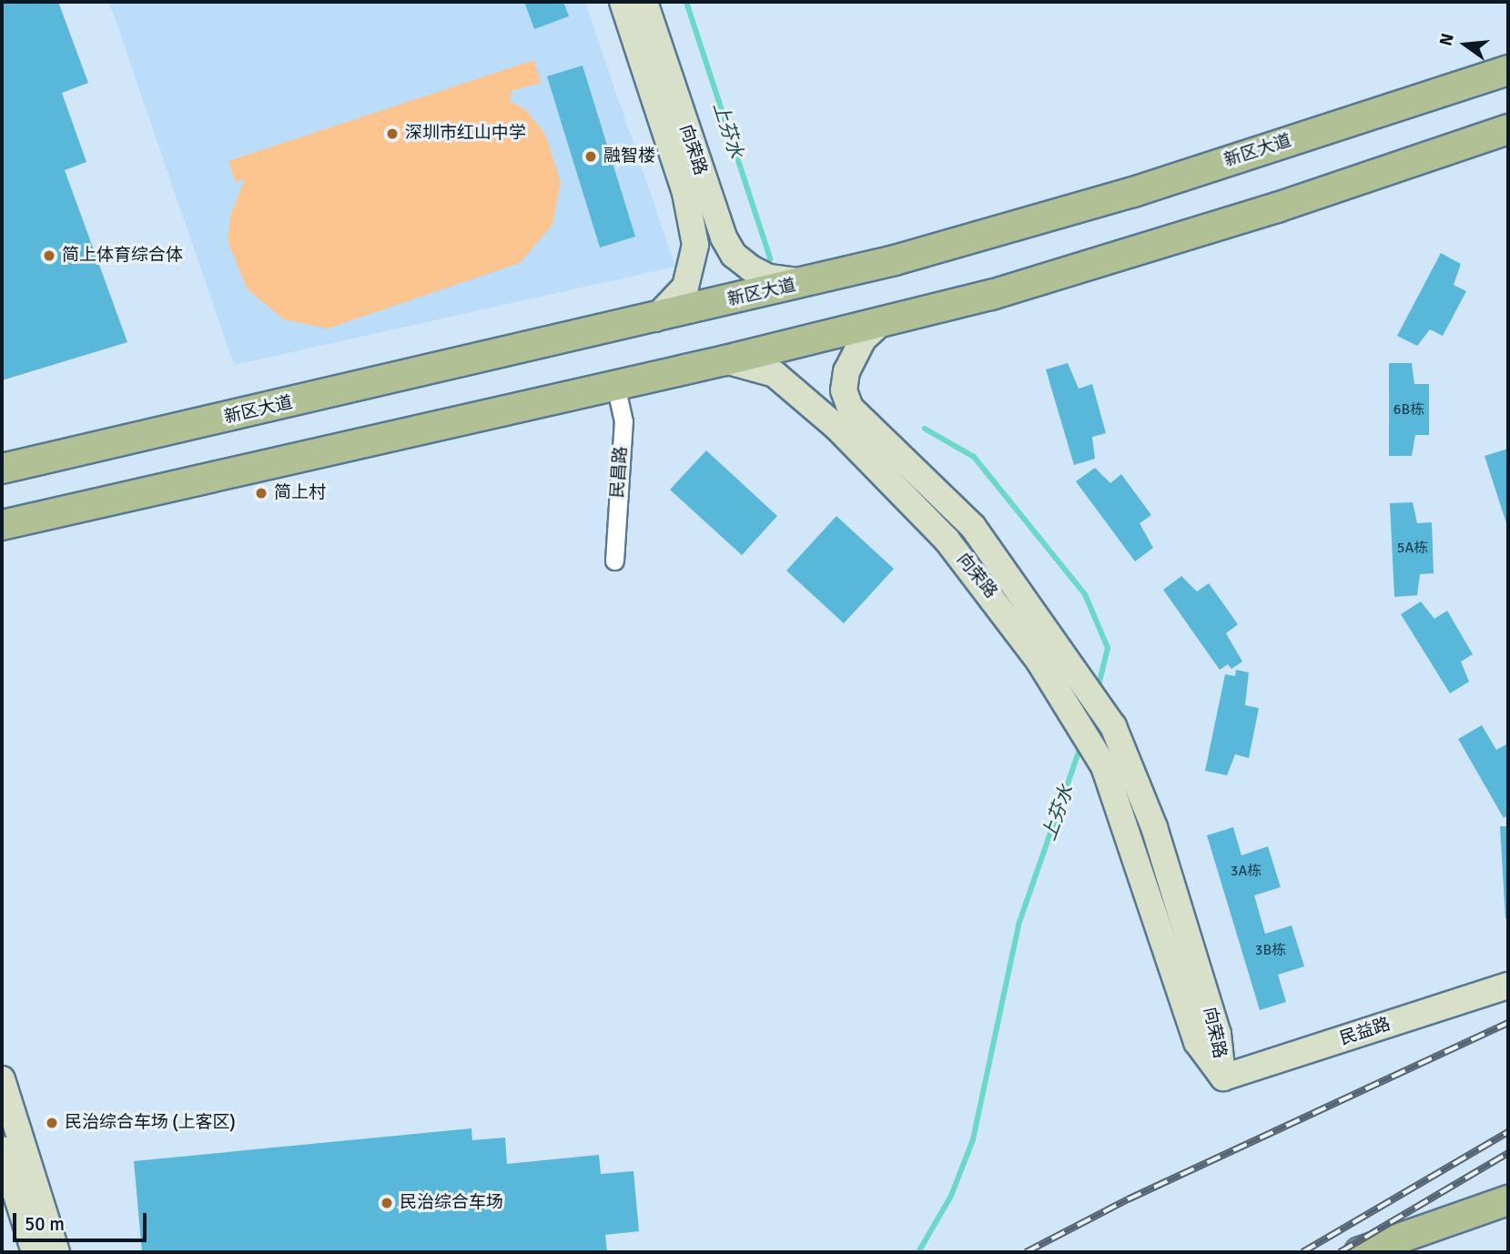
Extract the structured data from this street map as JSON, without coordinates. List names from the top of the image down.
{
  "streets": {
    "main road": ["向荣路", "新区大道", "民益路"],
    "street": ["民昌路"]
  },
  "crossings": [
    ["向荣路", "新区大道"],
    ["向荣路", "民益路"]
  ],
  "water": ["上芬水"],
  "places": [
    "深圳市红山中学",
    "融智楼",
    "简上体育综合体",
    "简上村",
    "民治综合车场 (上客区)",
    "民治综合车场"
  ],
  "house_numbers": [
    "6B栋",
    "5A栋",
    "3A栋",
    "3B栋"
  ],
  "scale_bar": "50 m",
  "north": "left"
}
